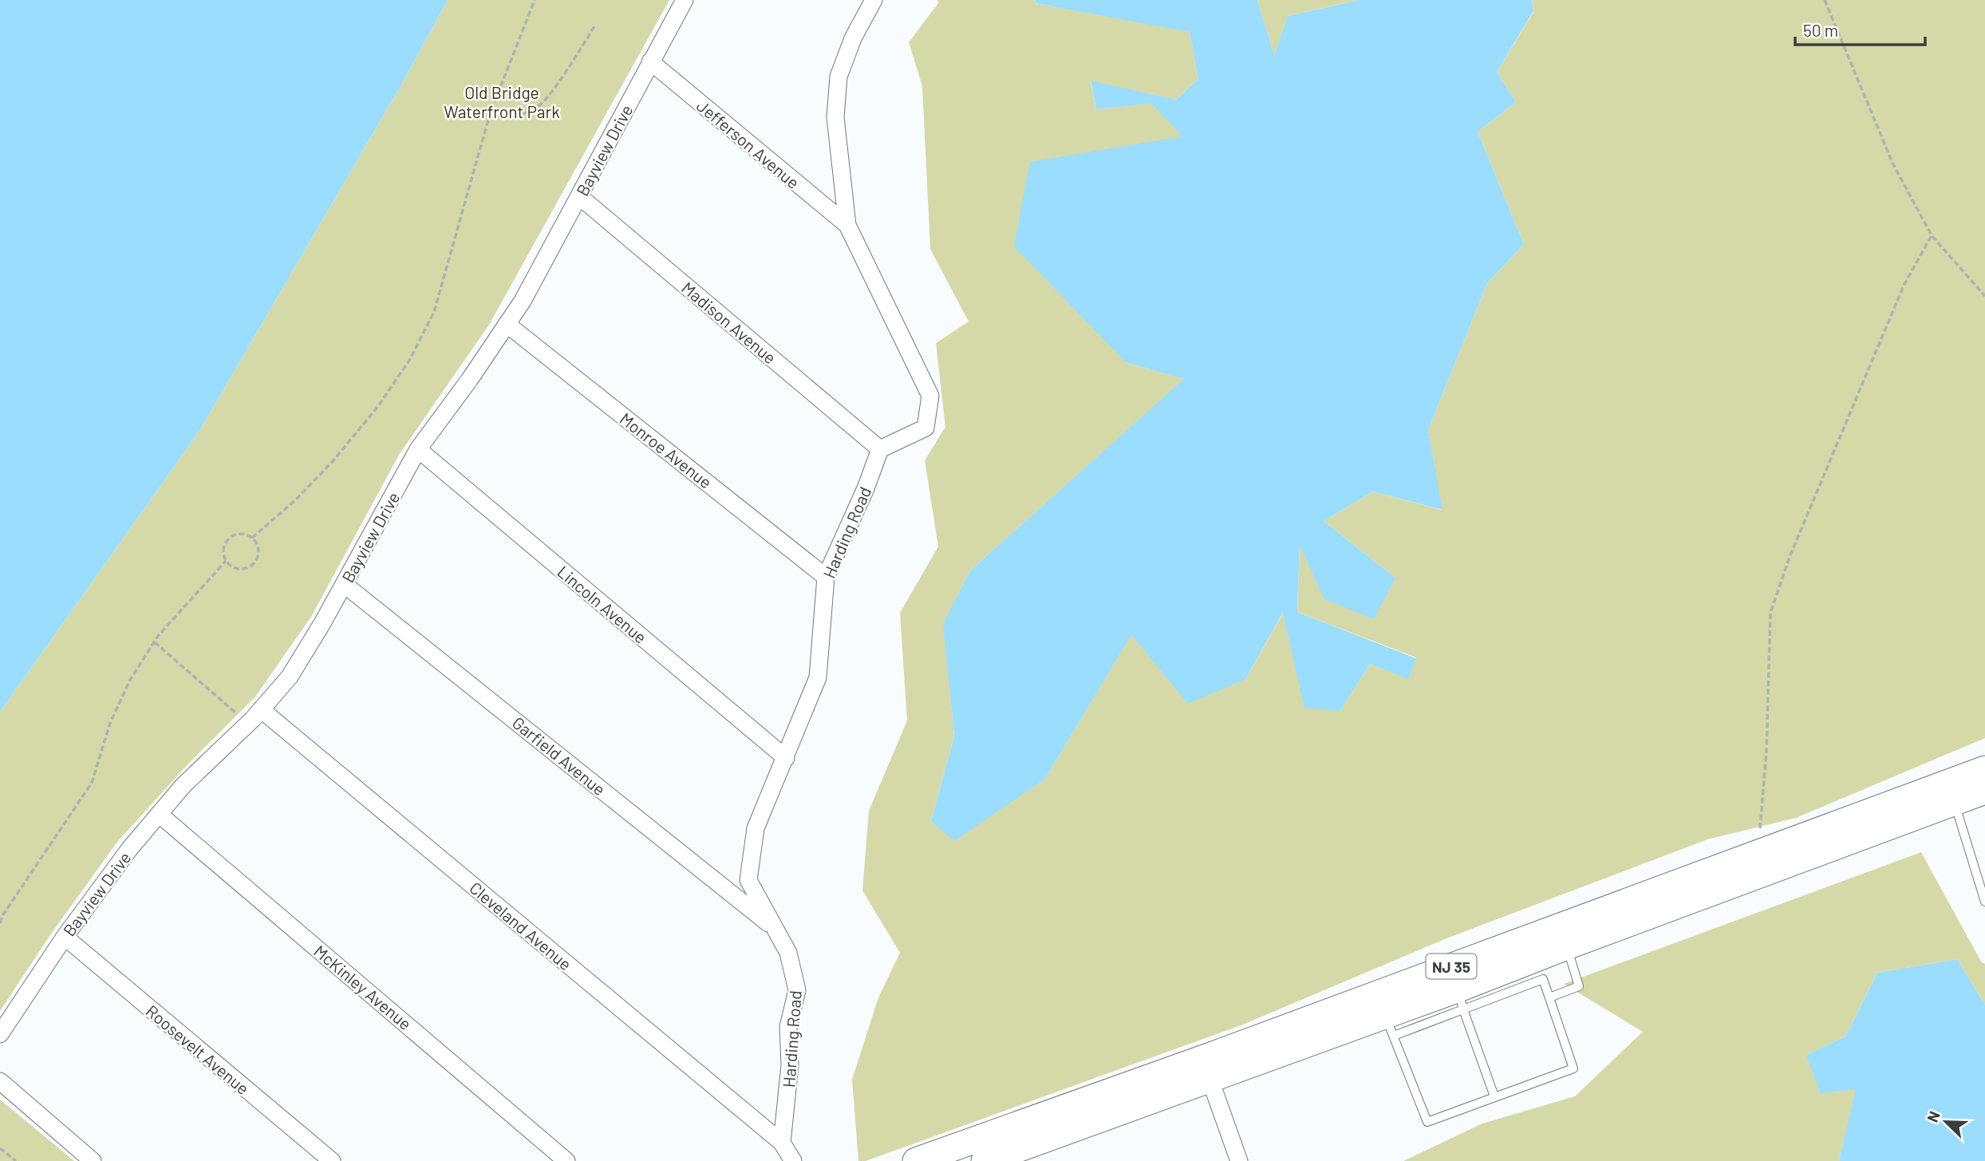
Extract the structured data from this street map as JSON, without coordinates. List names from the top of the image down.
{
  "streets": {
    "highway": ["NJ 35"],
    "street": [
      "Jefferson Avenue",
      "Bayview Drive",
      "Madison Avenue",
      "Monroe Avenue",
      "Harding Road",
      "Lincoln Avenue",
      "Garfield Avenue",
      "Cleveland Avenue",
      "McKinley Avenue",
      "Roosevelt Avenue"
    ]
  },
  "crossings": [
    ["Jefferson Avenue", "Bayview Drive"],
    ["Bayview Drive", "Madison Avenue"],
    ["Bayview Drive", "Monroe Avenue"],
    ["Bayview Drive", "Lincoln Avenue"],
    ["Bayview Drive", "Garfield Avenue"],
    ["Bayview Drive", "Cleveland Avenue"],
    ["Bayview Drive", "McKinley Avenue"],
    ["Bayview Drive", "Roosevelt Avenue"],
    ["Madison Avenue", "Harding Road"],
    ["Monroe Avenue", "Harding Road"],
    ["Harding Road", "Lincoln Avenue"],
    ["Harding Road", "Garfield Avenue"],
    ["Harding Road", "Cleveland Avenue"]
  ],
  "parks": ["Old Bridge Waterfront Park"],
  "scale_bar": "50 m",
  "north": "top left"
}
